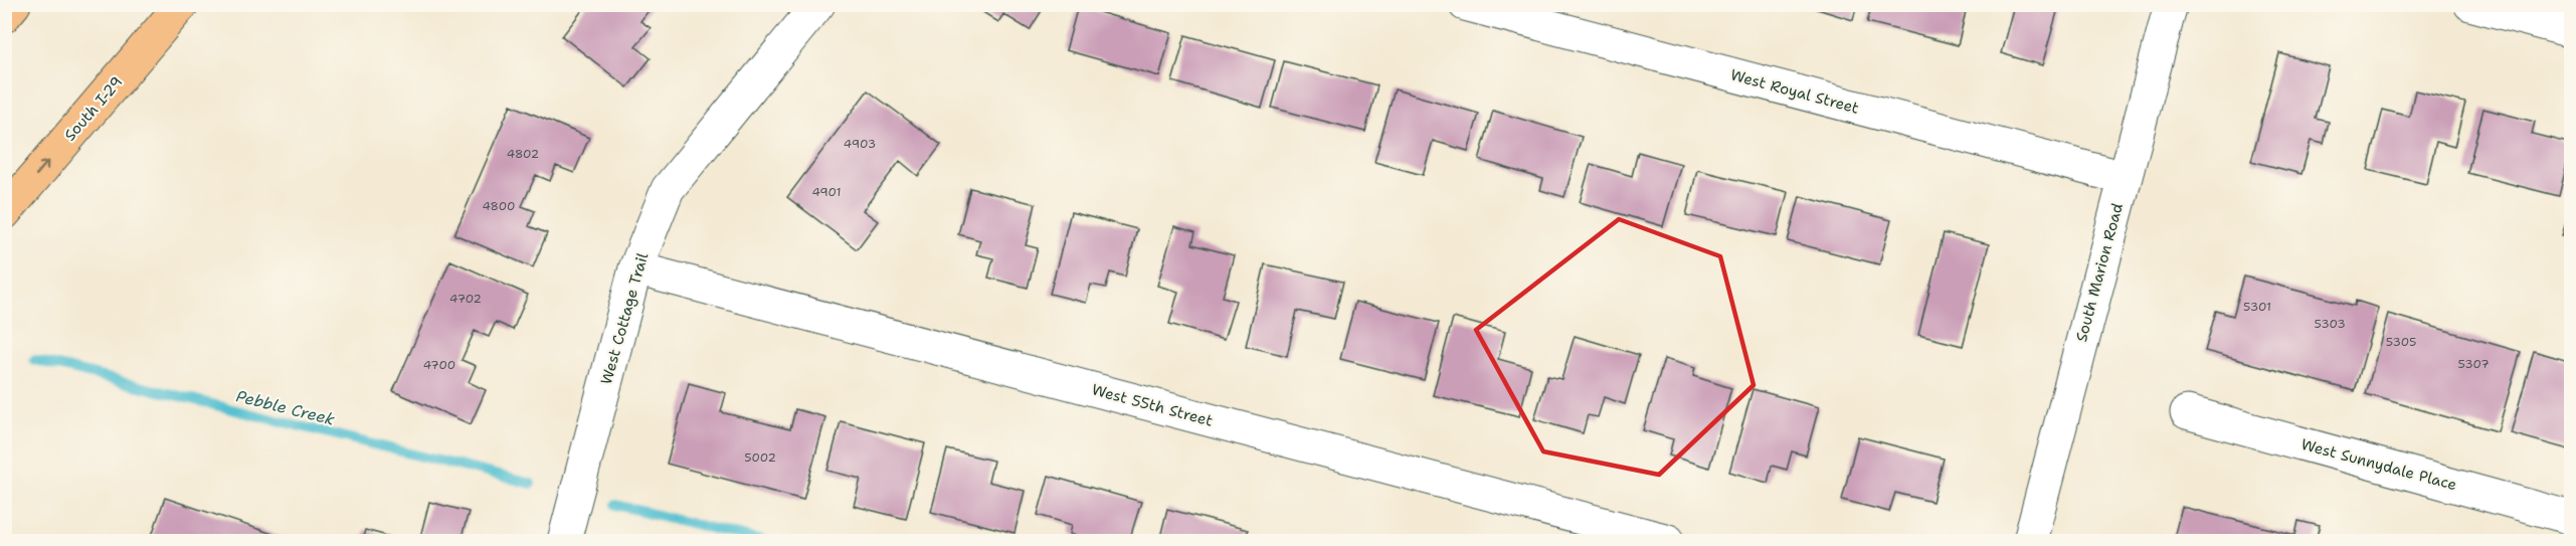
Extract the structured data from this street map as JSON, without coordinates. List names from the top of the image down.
{
  "streets": {
    "highway": ["South I-29"],
    "street": [
      "West Royal Street",
      "South Marion Road",
      "West Cottage Trail",
      "West 55th Street",
      "West Sunnydale Place"
    ]
  },
  "crossings": [
    ["West Royal Street", "South Marion Road"],
    ["West Cottage Trail", "West 55th Street"]
  ],
  "one_way": ["South I-29"],
  "water": ["Pebble Creek"],
  "house_numbers": [
    "4903",
    "4802",
    "4901",
    "4800",
    "4702",
    "5301",
    "5303",
    "5305",
    "5307",
    "4700",
    "5002"
  ]
}
